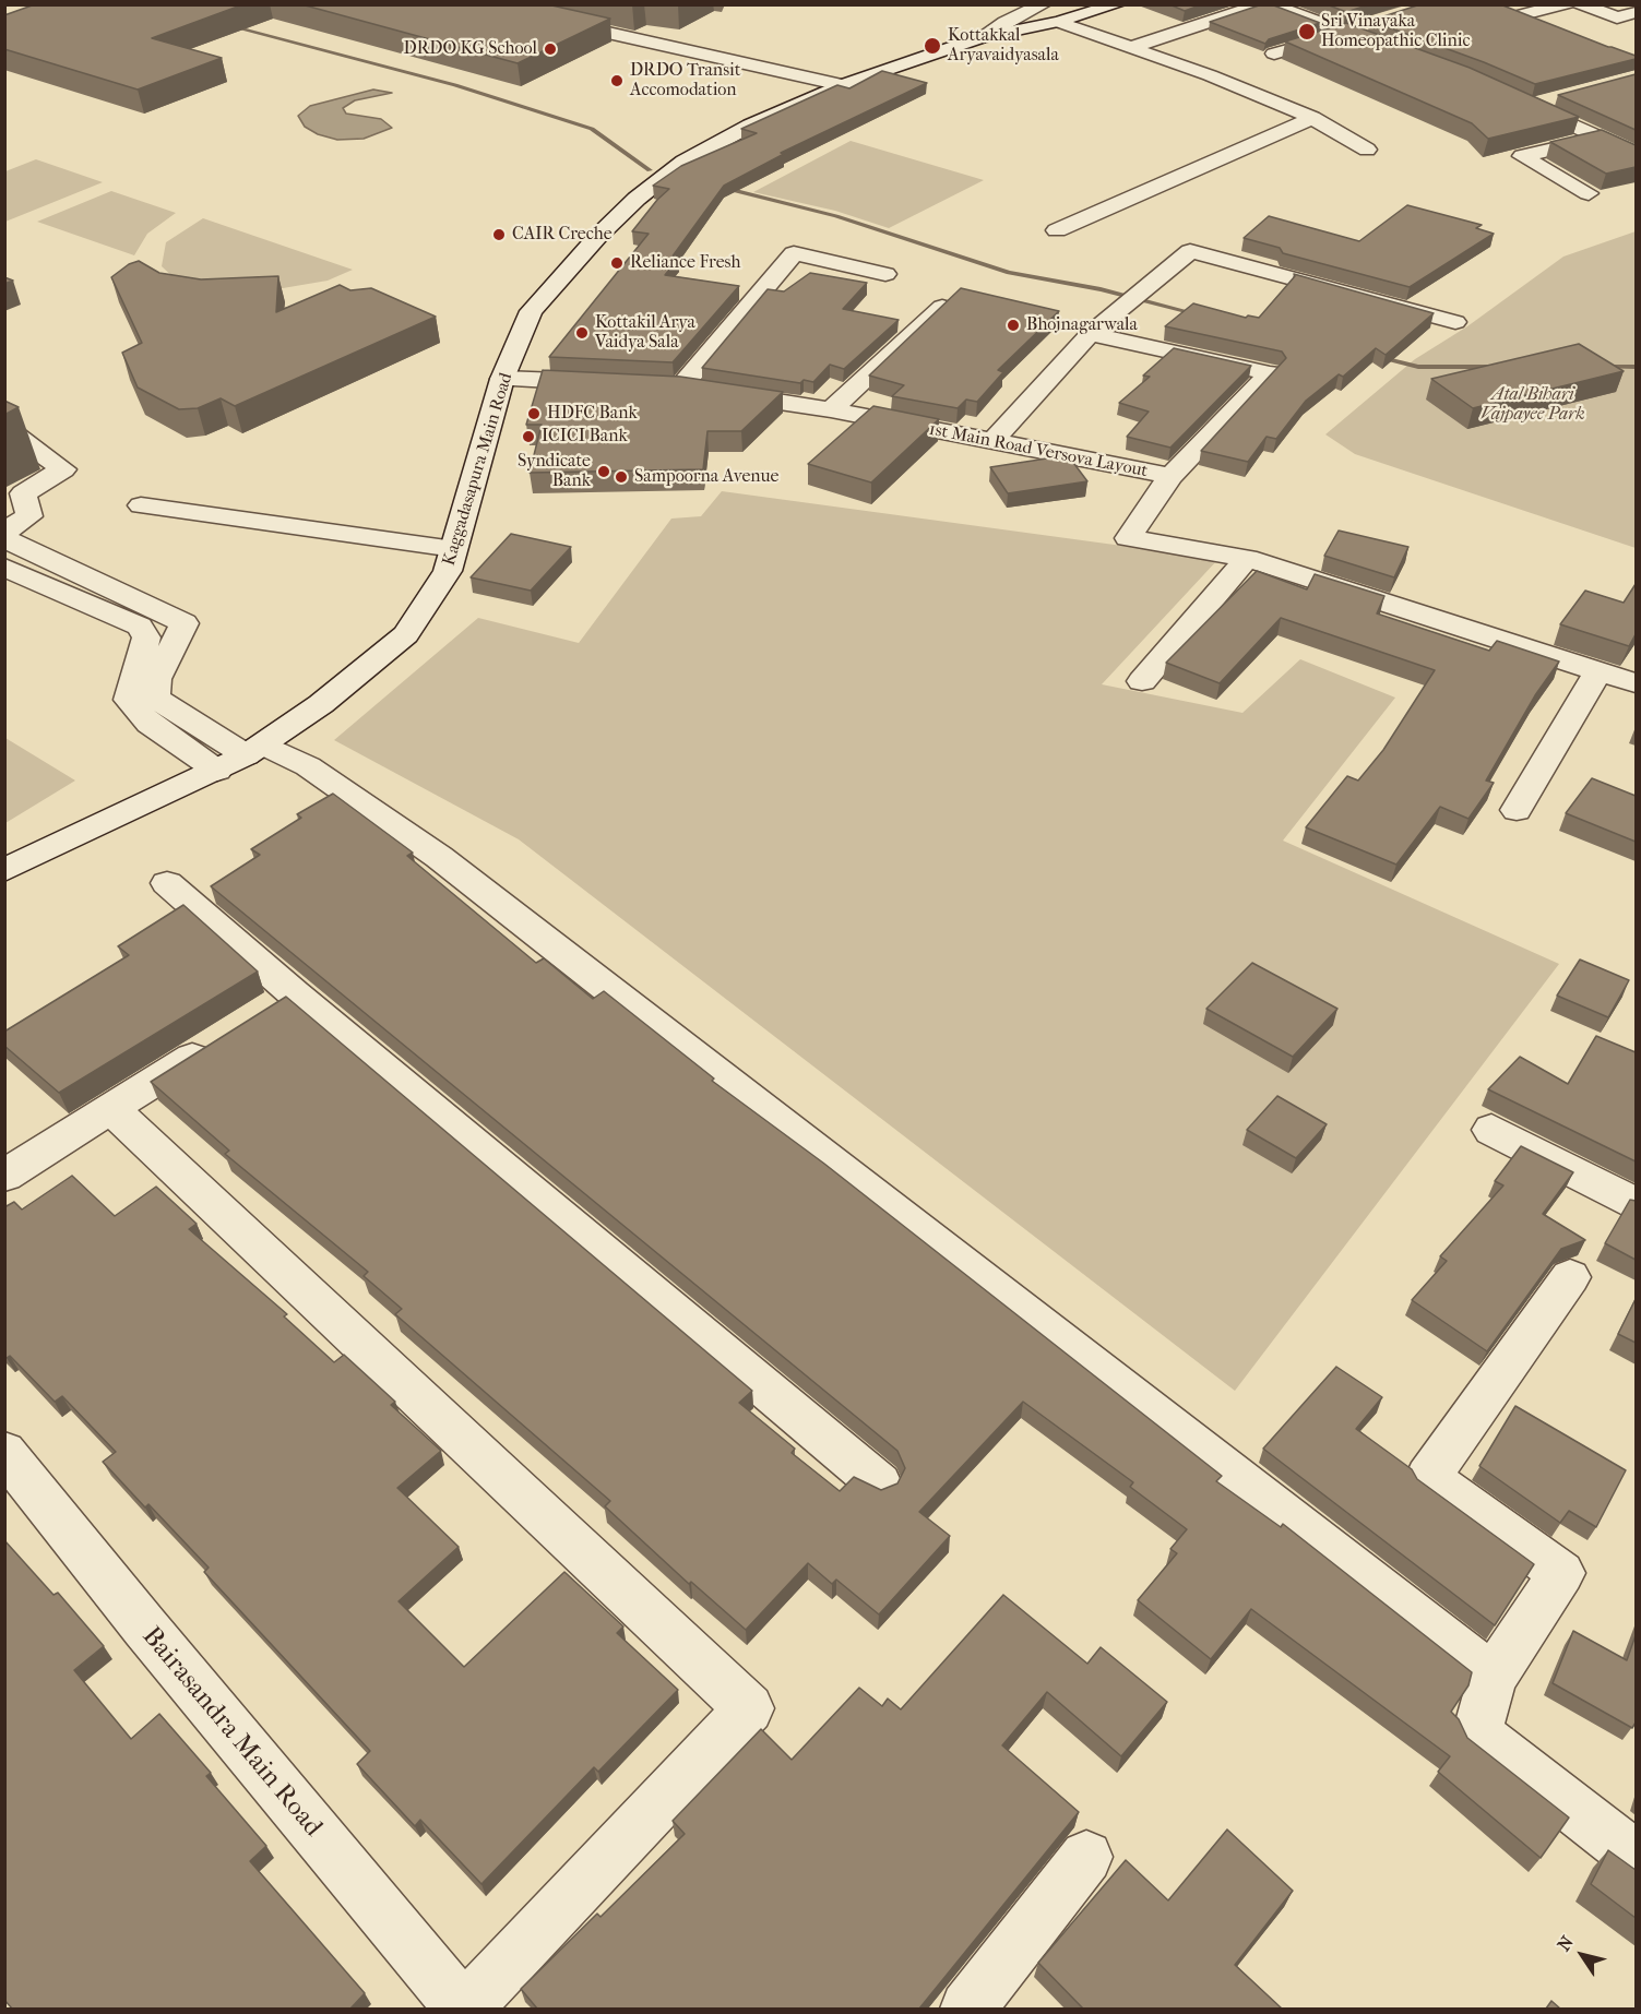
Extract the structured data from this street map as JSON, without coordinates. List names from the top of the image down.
{
  "streets": {
    "street": ["1st Main Road Versova Layout", "Kaggadasapura Main Road", "Bairasandra Main Road"]
  },
  "parks": ["Atal Bihari Vajpayee Park"],
  "places": [
    "Sri Vinayaka Homeopathic Clinic",
    "Kottakkal Aryavaidyasala",
    "DRDO KG School",
    "DRDO Transit Accomodation",
    "CAIR Creche",
    "Reliance Fresh",
    "Bhojnagarwala",
    "Kottakil Arya Vaidya Sala",
    "HDFC Bank",
    "ICICI Bank",
    "Syndicate Bank",
    "Sampoorna Avenue"
  ],
  "north": "top left"
}
